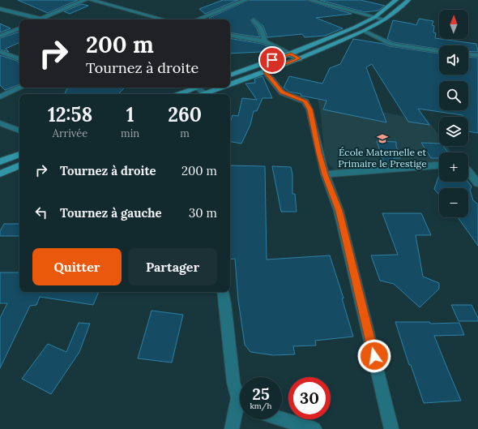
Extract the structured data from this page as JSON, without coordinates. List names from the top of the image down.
{
  "places": {
    "school or university": ["École Maternelle et Primaire le Prestige"]
  },
  "north": "top",
  "page": {
    "map_buttons": ["+", "−"],
    "turn": ["200 m", "Tournez à droite"],
    "eta": [
      "12:58",
      "Arrivée",
      "1",
      "min",
      "260",
      "m"
    ],
    "list": [
      {
        "name": "Tournez à droite",
        "value": "200 m"
      },
      {
        "name": "Tournez à gauche",
        "value": "30 m"
      }
    ],
    "buttons": ["Quitter", "Partager"],
    "speed": "25 km/h",
    "limit": "30"
  }
}
